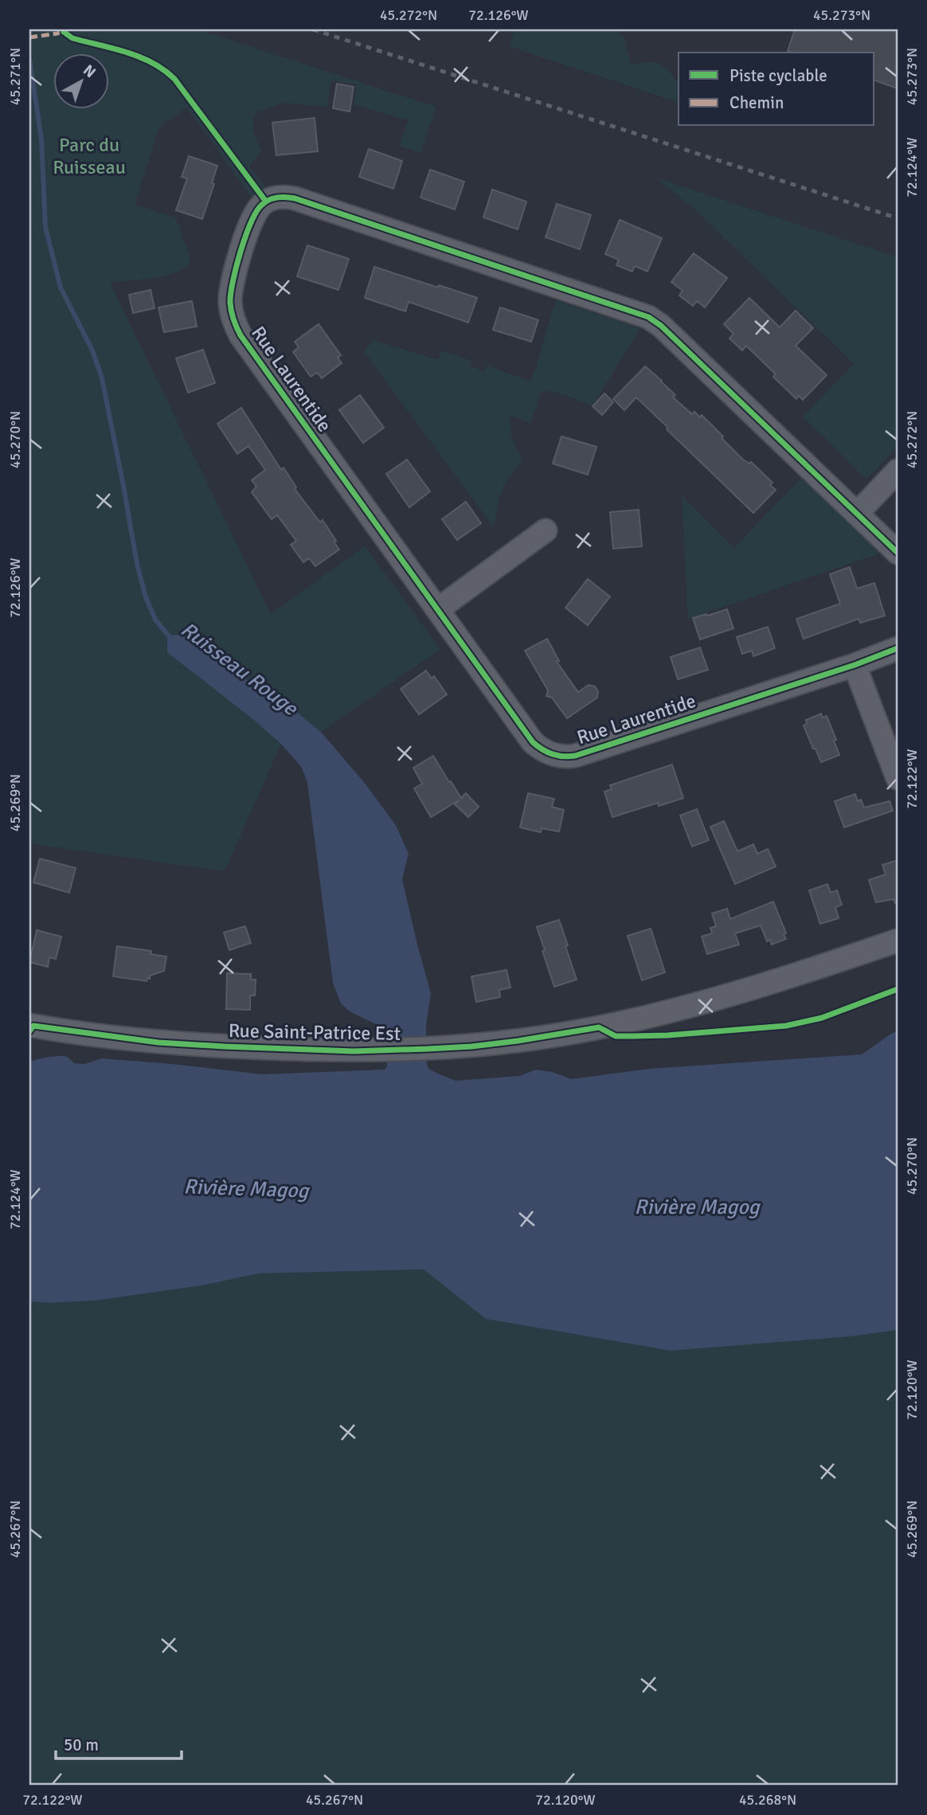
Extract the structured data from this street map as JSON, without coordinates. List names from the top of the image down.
{
  "streets": {
    "street": ["Rue Laurentide", "Rue Saint-Patrice Est"]
  },
  "water": ["Ruisseau Rouge", "Rivière Magog"],
  "parks": ["Parc du Ruisseau"],
  "legend": ["Piste cyclable", "Chemin"],
  "scale_bar": "50 m",
  "north": "top right",
  "coordinates": [
    "45.272°N",
    "72.126°W",
    "45.273°N",
    "45.271°N",
    "72.124°W",
    "45.270°N",
    "72.122°W",
    "45.269°N",
    "72.120°W",
    "45.267°N",
    "45.268°N"
  ]
}
